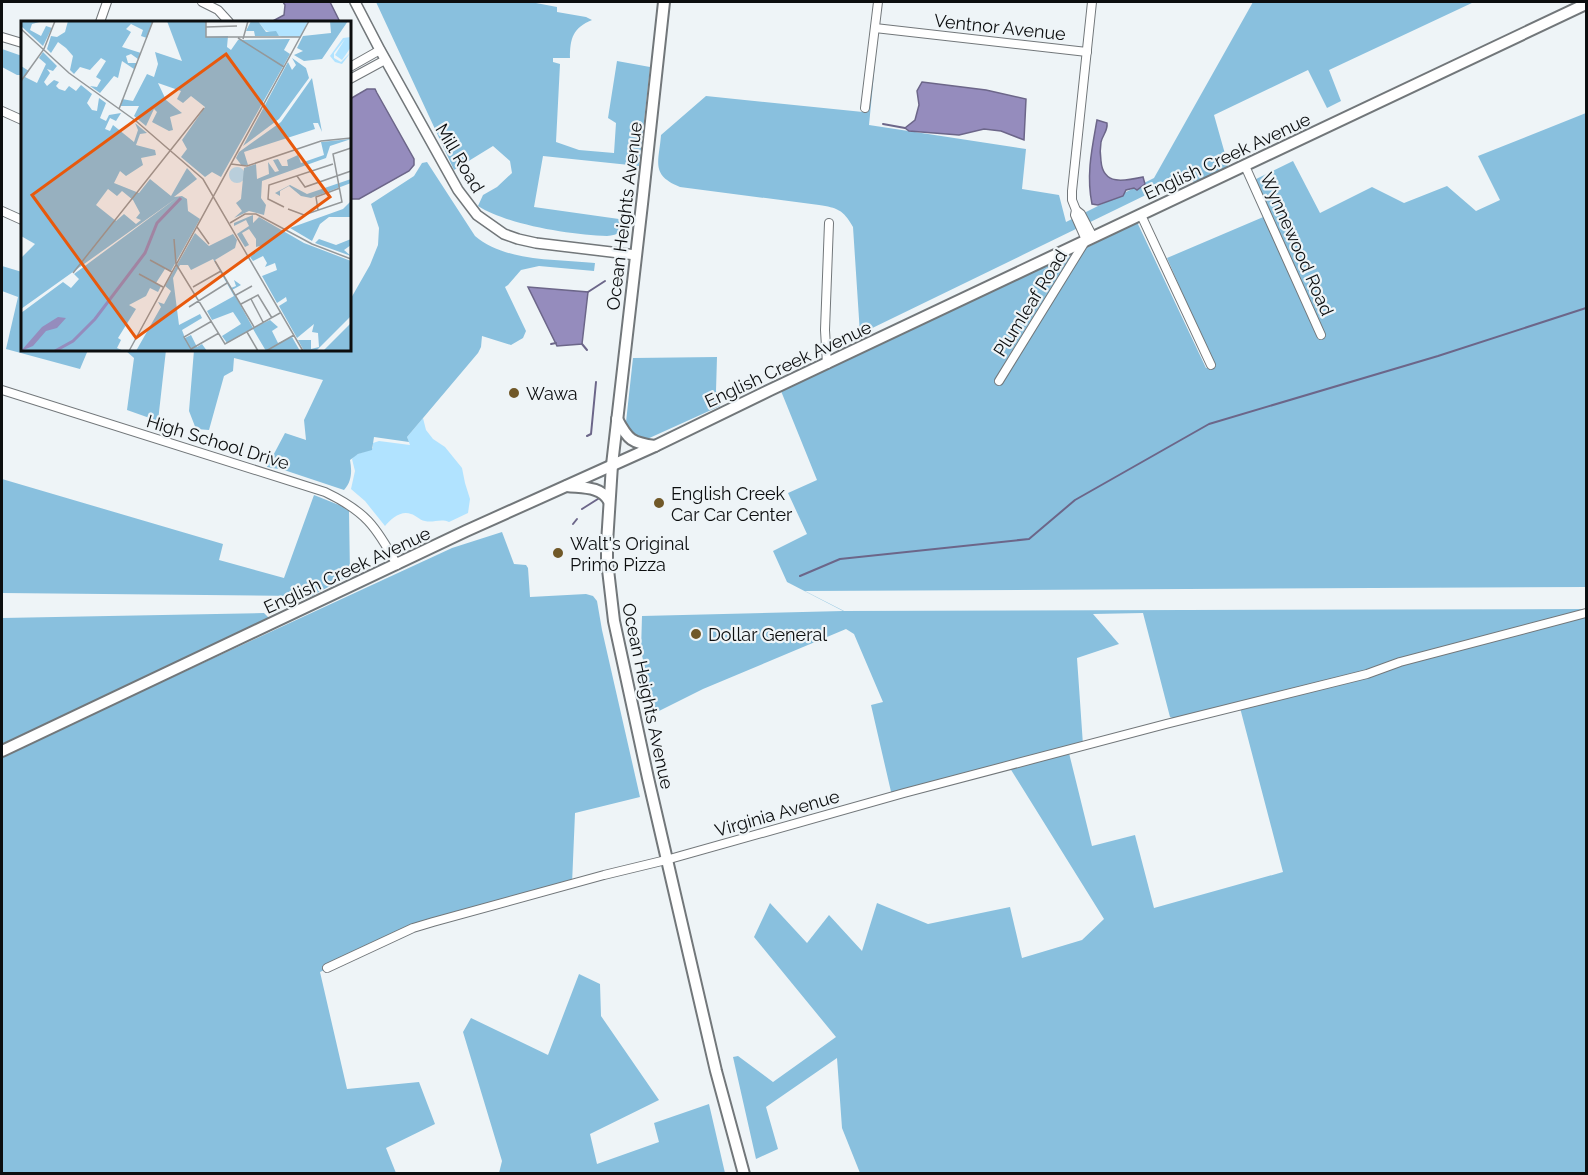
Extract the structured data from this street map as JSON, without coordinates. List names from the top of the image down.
{
  "streets": {
    "main road": ["English Creek Avenue", "Ocean Heights Avenue"],
    "street": [
      "Ventnor Avenue",
      "Mill Road",
      "Wynnewood Road",
      "Plumleaf Road",
      "High School Drive",
      "Virginia Avenue"
    ]
  },
  "crossings": [
    ["English Creek Avenue", "Ocean Heights Avenue"],
    ["English Creek Avenue", "Wynnewood Road"],
    ["English Creek Avenue", "Plumleaf Road"],
    ["English Creek Avenue", "High School Drive"],
    ["Mill Road", "Ocean Heights Avenue"],
    ["Ocean Heights Avenue", "Virginia Avenue"]
  ],
  "places": [
    "Wawa",
    "English Creek Car Car Center",
    "Walt's Original Primo Pizza",
    "Dollar General"
  ]
}
